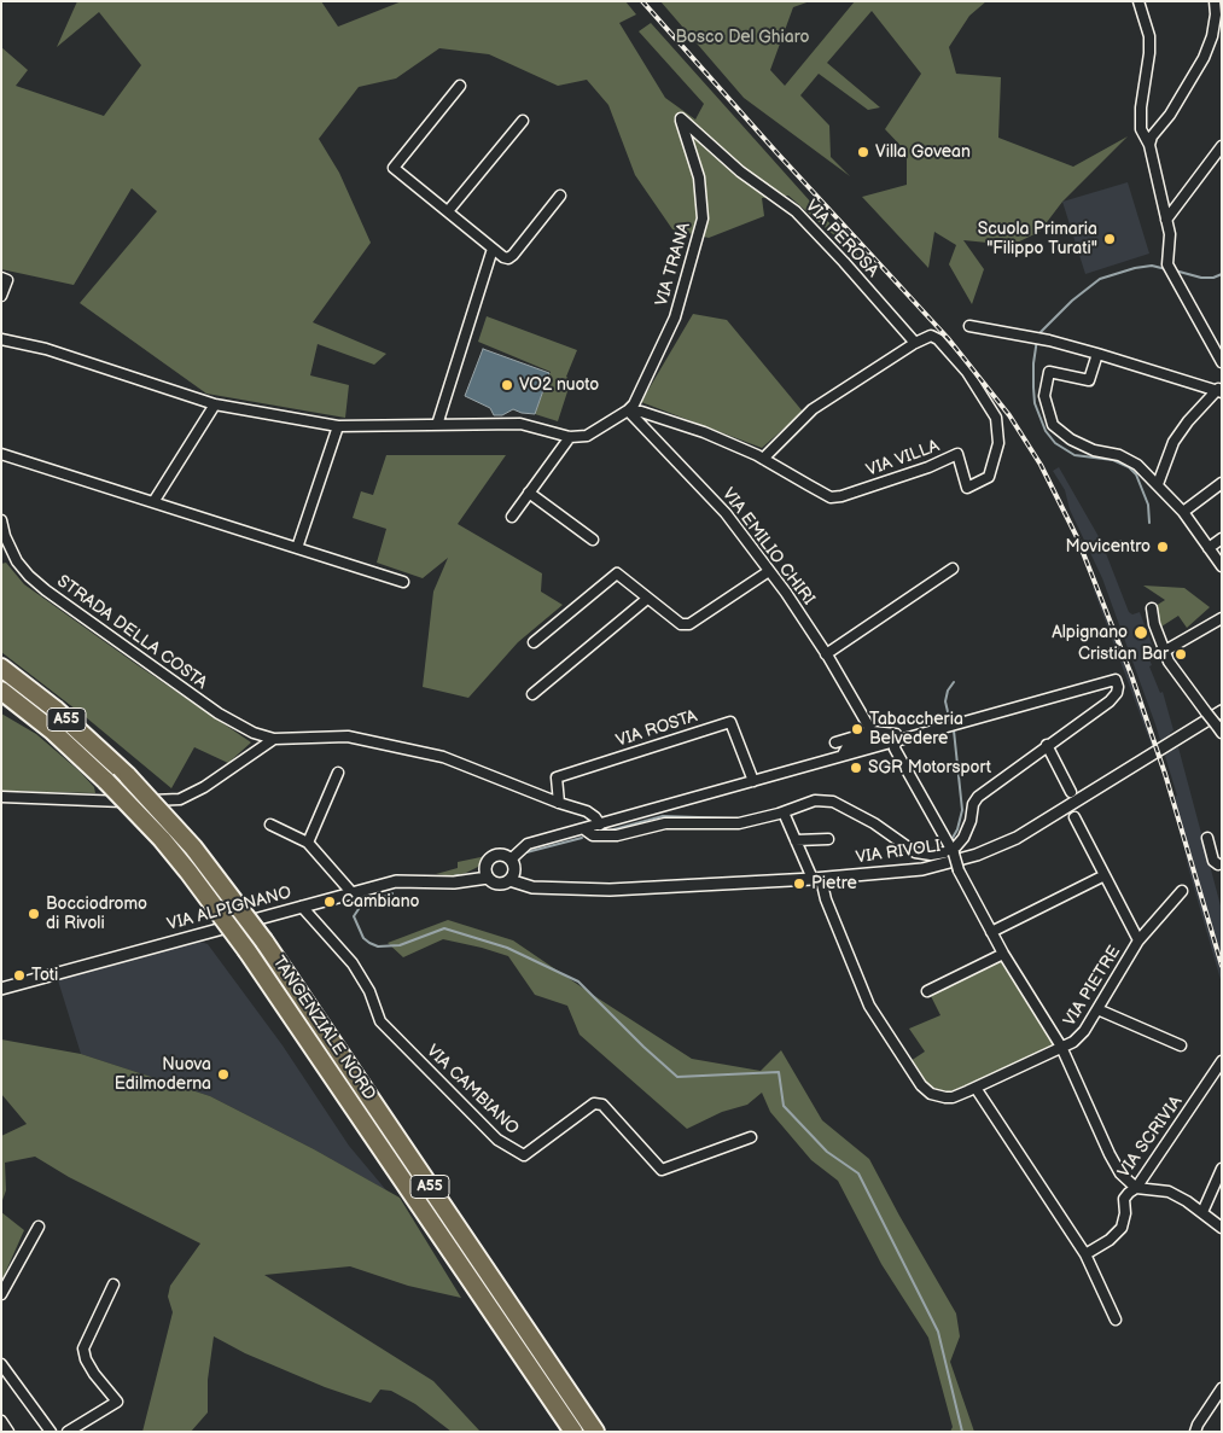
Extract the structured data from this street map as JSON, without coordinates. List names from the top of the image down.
{
  "streets": {
    "highway": ["A55", "TANGENZIALE NORD"],
    "street": [
      "VIA PEROSA",
      "VIA TRANA",
      "VIA VILLA",
      "VIA EMILIO CHIRI",
      "STRADA DELLA COSTA",
      "VIA ROSTA",
      "VIA RIVOLI",
      "VIA ALPIGNANO",
      "VIA PIETRE",
      "VIA CAMBIANO",
      "VIA SCRIVIA"
    ]
  },
  "crossings": [
    ["VIA PEROSA", "VIA TRANA"],
    ["VIA PEROSA", "VIA VILLA"],
    ["VIA TRANA", "VIA EMILIO CHIRI"],
    ["VIA EMILIO CHIRI", "VIA RIVOLI"],
    ["VIA ROSTA", "VIA RIVOLI"],
    ["VIA RIVOLI", "VIA ALPIGNANO"],
    ["VIA RIVOLI", "VIA PIETRE"],
    ["VIA ALPIGNANO", "VIA CAMBIANO"]
  ],
  "parks": ["Bosco Del Ghiaro"],
  "places": [
    "Villa Govean",
    "Scuola Primaria \"Filippo Turati\"",
    "VO2 nuoto",
    "Movicentro",
    "Alpignano",
    "Cristian Bar",
    "Tabaccheria Belvedere",
    "SGR Motorsport",
    "Pietre",
    "Cambiano",
    "Bocciodromo di Rivoli",
    "Toti",
    "Nuova Edilmoderna"
  ]
}
